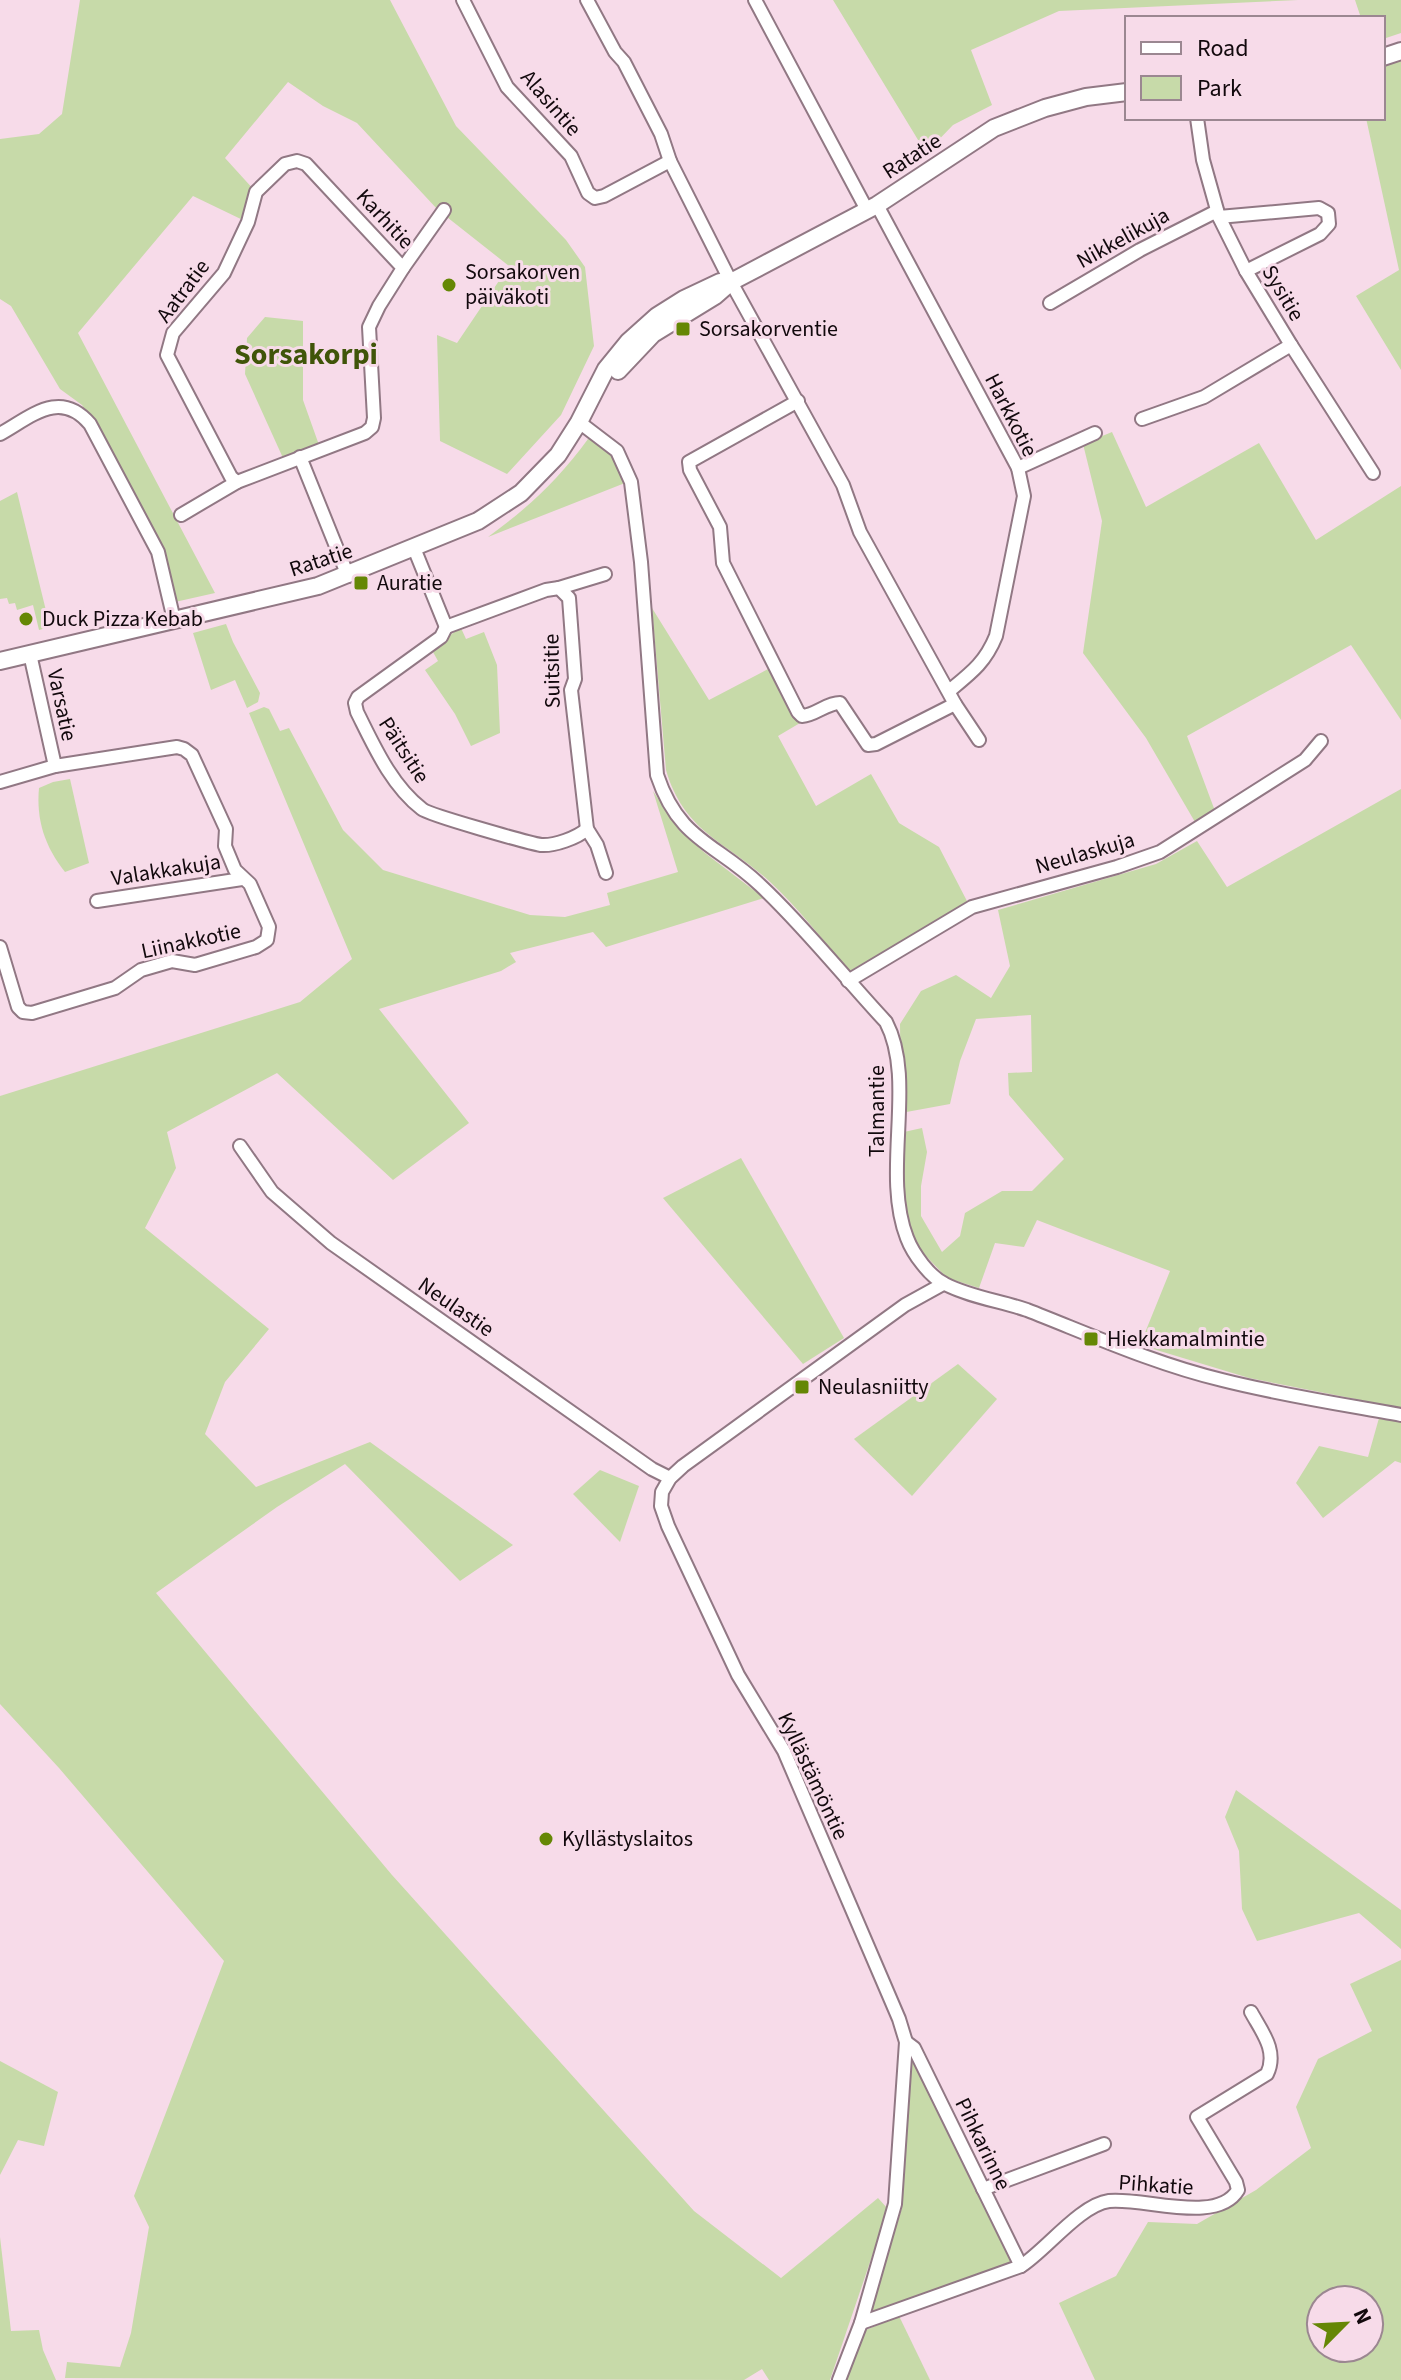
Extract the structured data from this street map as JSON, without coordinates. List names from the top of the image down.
{
  "streets": {
    "street": [
      "Alasintie",
      "Ratatie",
      "Karhitie",
      "Nikkelikuja",
      "Aatratie",
      "Sysitie",
      "Harkkotie",
      "Suitsitie",
      "Varsatie",
      "Päitsitie",
      "Neulaskuja",
      "Valakkakuja",
      "Liinakkotie",
      "Talmantie",
      "Neulastie",
      "Kyllästämöntie",
      "Pihkarinne",
      "Pihkatie"
    ]
  },
  "crossings": [
    ["Ratatie", "Harkkotie"],
    ["Ratatie", "Varsatie"],
    ["Ratatie", "Talmantie"],
    ["Karhitie", "Aatratie"],
    ["Nikkelikuja", "Sysitie"],
    ["Suitsitie", "Päitsitie"],
    ["Varsatie", "Liinakkotie"],
    ["Neulaskuja", "Talmantie"],
    ["Valakkakuja", "Liinakkotie"],
    ["Neulastie", "Kyllästämöntie"],
    ["Kyllästämöntie", "Pihkarinne"],
    ["Kyllästämöntie", "Pihkatie"],
    ["Pihkarinne", "Pihkatie"]
  ],
  "districts": ["Sorsakorpi"],
  "places": {
    "other": ["Sorsakorven päiväkoti", "Duck Pizza Kebab", "Kyllästyslaitos"],
    "transit": [
      "Sorsakorventie",
      "Auratie",
      "Hiekkamalmintie",
      "Neulasniitty"
    ]
  },
  "legend": ["Road", "Park"],
  "north": "top right"
}
